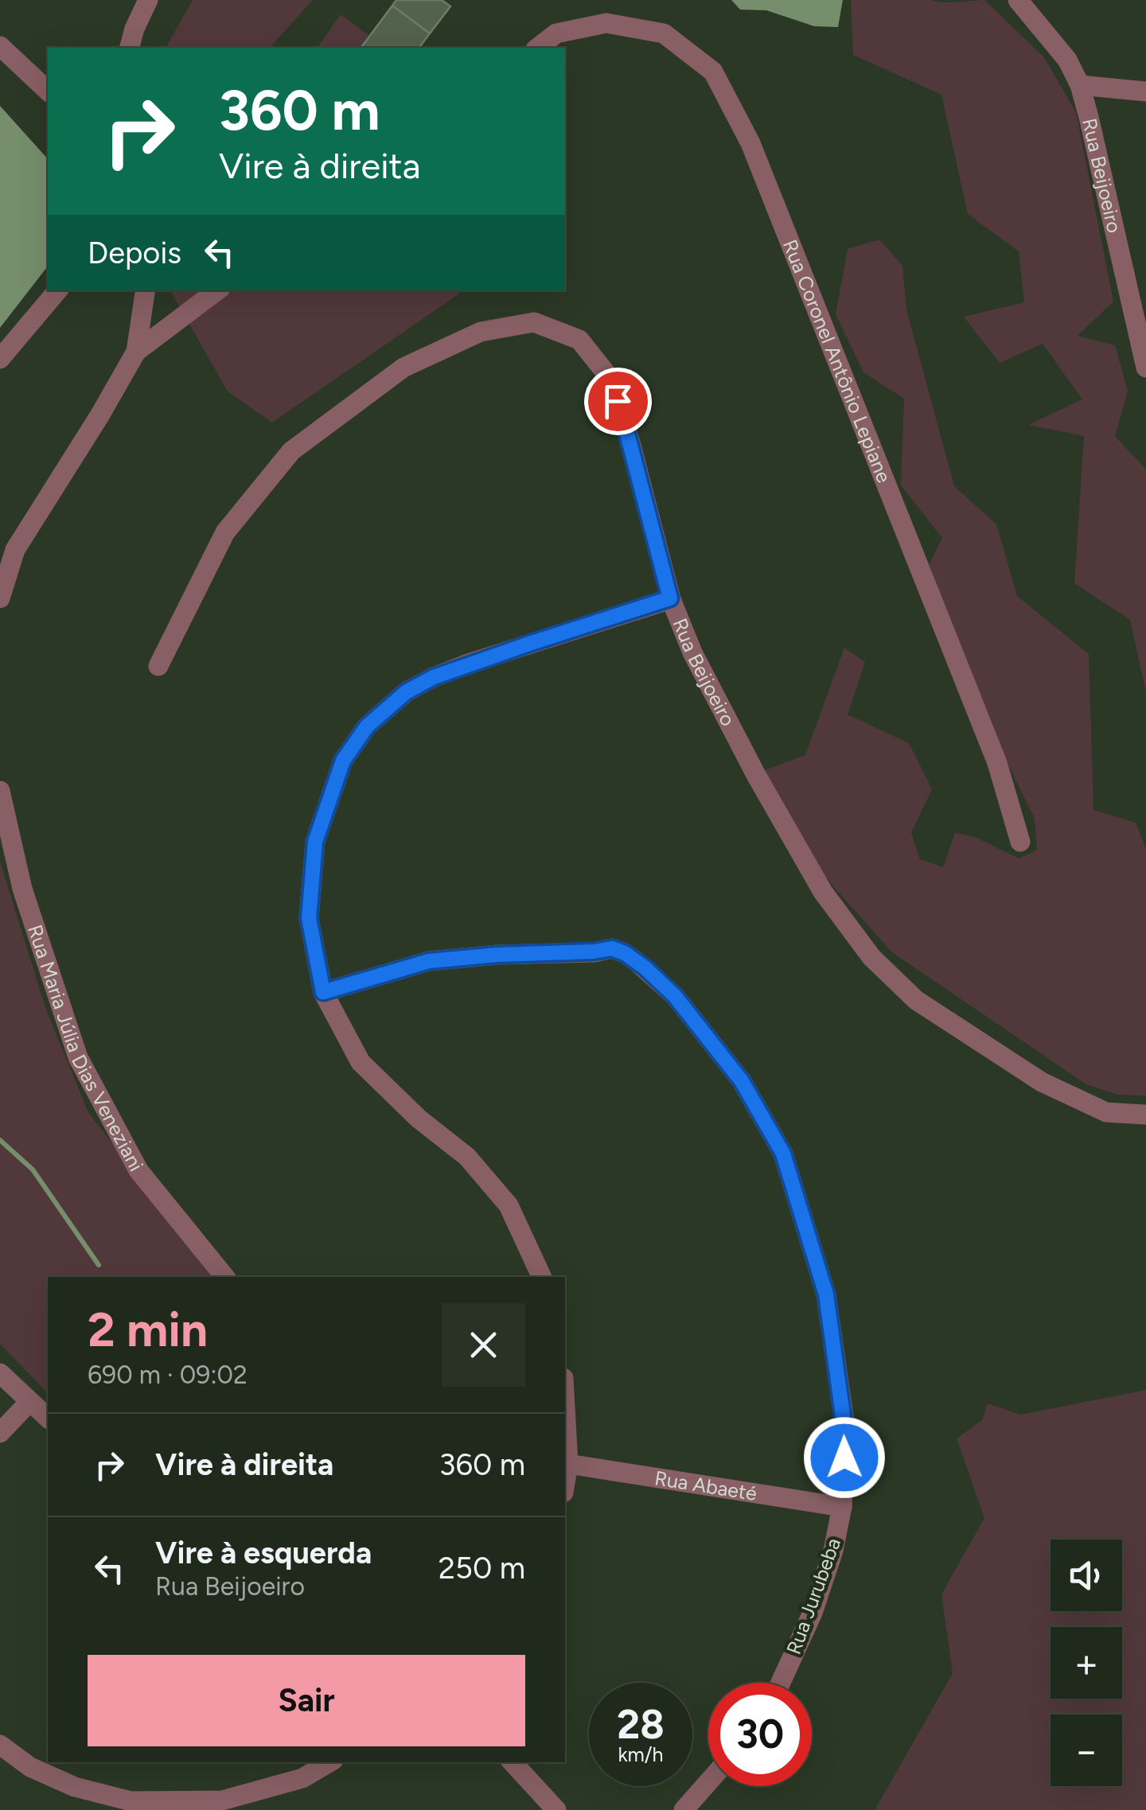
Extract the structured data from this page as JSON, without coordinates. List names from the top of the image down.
{
  "streets": {
    "street": [
      "Rua Beijoeiro",
      "Rua Coronel Antônio Lepiane",
      "Rua Maria Júlia Dias Veneziani",
      "Rua Abaeté",
      "Rua Jurubeba"
    ]
  },
  "crossings": [
    ["Rua Abaeté", "Rua Jurubeba"]
  ],
  "page": {
    "turn": ["360 m", "Vire à direita"],
    "then": "Depois",
    "heading": ["2 min", "690 m · 09:02"],
    "list": [
      {
        "name": "Vire à direita",
        "value": "360 m"
      },
      {
        "name": "Vire à esquerda",
        "note": "Rua Beijoeiro",
        "value": "250 m"
      }
    ],
    "map_buttons": ["+", "−"],
    "buttons": "Sair",
    "speed": "28 km/h",
    "limit": "30"
  }
}
